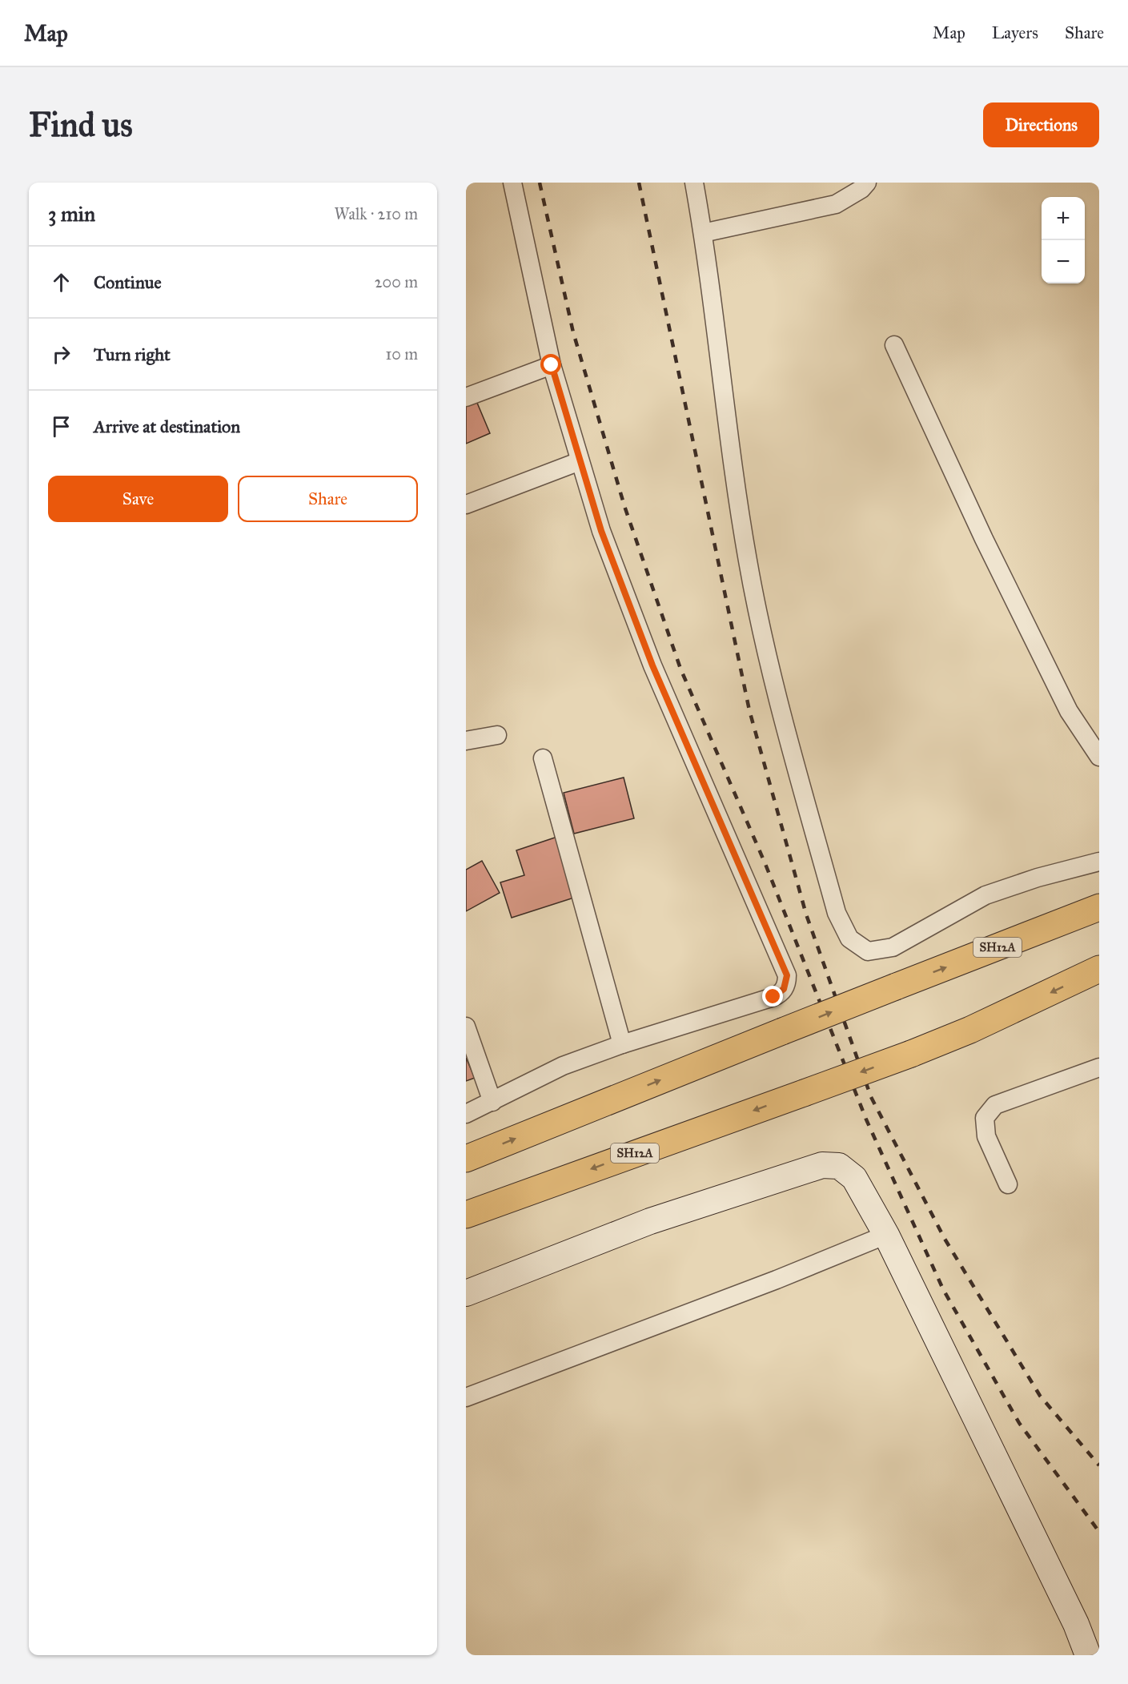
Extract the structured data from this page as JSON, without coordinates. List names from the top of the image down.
{
  "streets": {
    "main road": ["SH12A"]
  },
  "page": {
    "header": "Map",
    "nav": ["Map", "Layers", "Share"],
    "buttons": [
      "Directions",
      ["Save", "Share"]
    ],
    "title": "Find us",
    "heading": ["3 min", "Walk · 210 m"],
    "map_buttons": ["+", "−"],
    "list": [
      ["Continue", "200 m"],
      ["Turn right", "10 m"],
      "Arrive at destination"
    ]
  }
}
